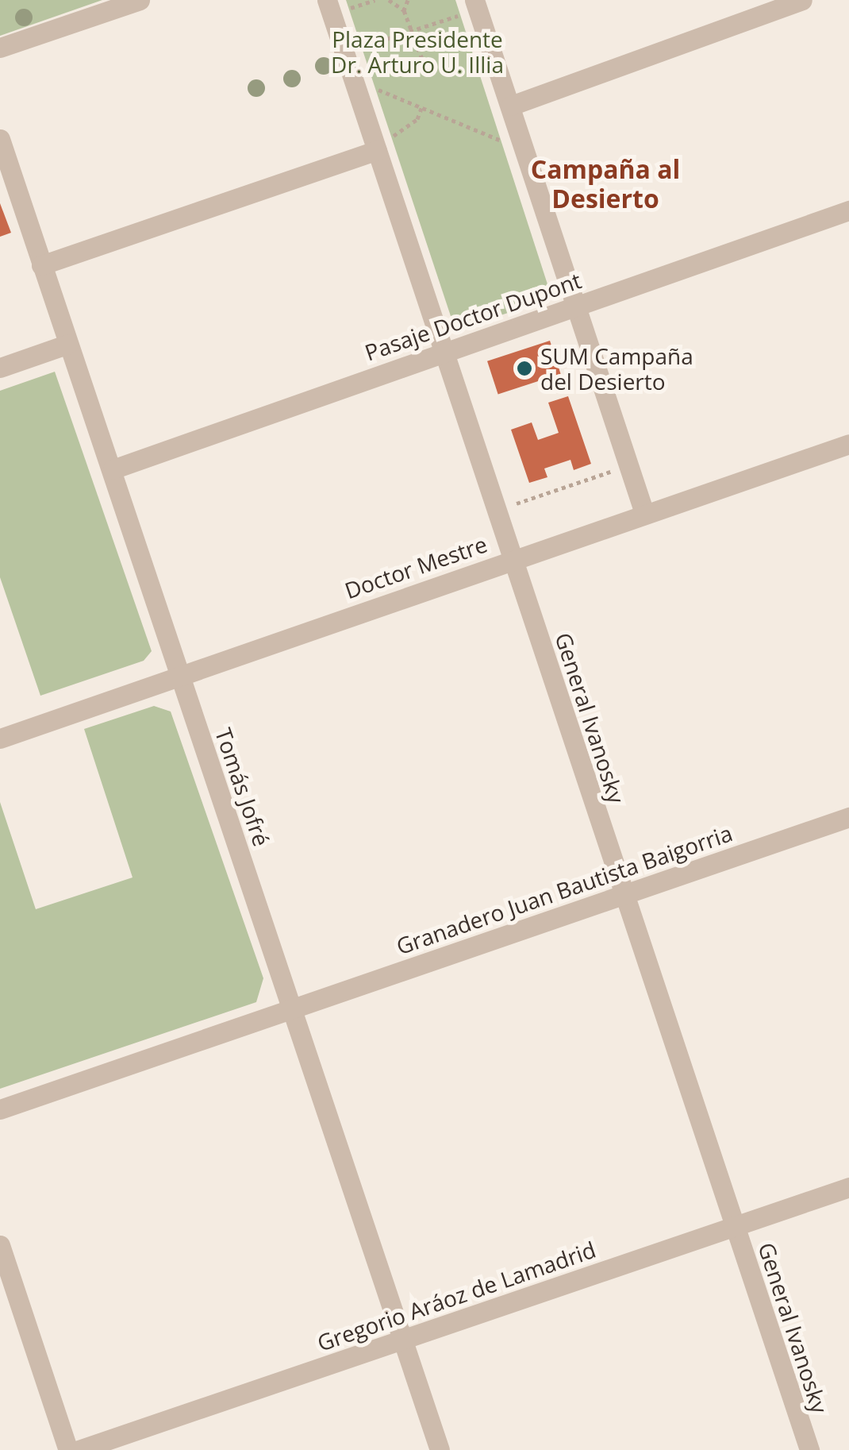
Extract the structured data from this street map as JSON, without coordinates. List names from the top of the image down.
{
  "streets": {
    "street": [
      "Pasaje Doctor Dupont",
      "Doctor Mestre",
      "General Ivanosky",
      "Tomás Jofré",
      "Granadero Juan Bautista Baigorria",
      "Gregorio Aráoz de Lamadrid"
    ]
  },
  "crossings": [
    ["Pasaje Doctor Dupont", "General Ivanosky"],
    ["Pasaje Doctor Dupont", "Tomás Jofré"],
    ["Doctor Mestre", "General Ivanosky"],
    ["Doctor Mestre", "Tomás Jofré"],
    ["General Ivanosky", "Granadero Juan Bautista Baigorria"],
    ["General Ivanosky", "Gregorio Aráoz de Lamadrid"],
    ["Tomás Jofré", "Granadero Juan Bautista Baigorria"],
    ["Tomás Jofré", "Gregorio Aráoz de Lamadrid"]
  ],
  "districts": ["Campaña al Desierto"],
  "parks": ["Plaza Presidente Dr. Arturo U. Illia"],
  "places": ["SUM Campaña del Desierto"]
}
